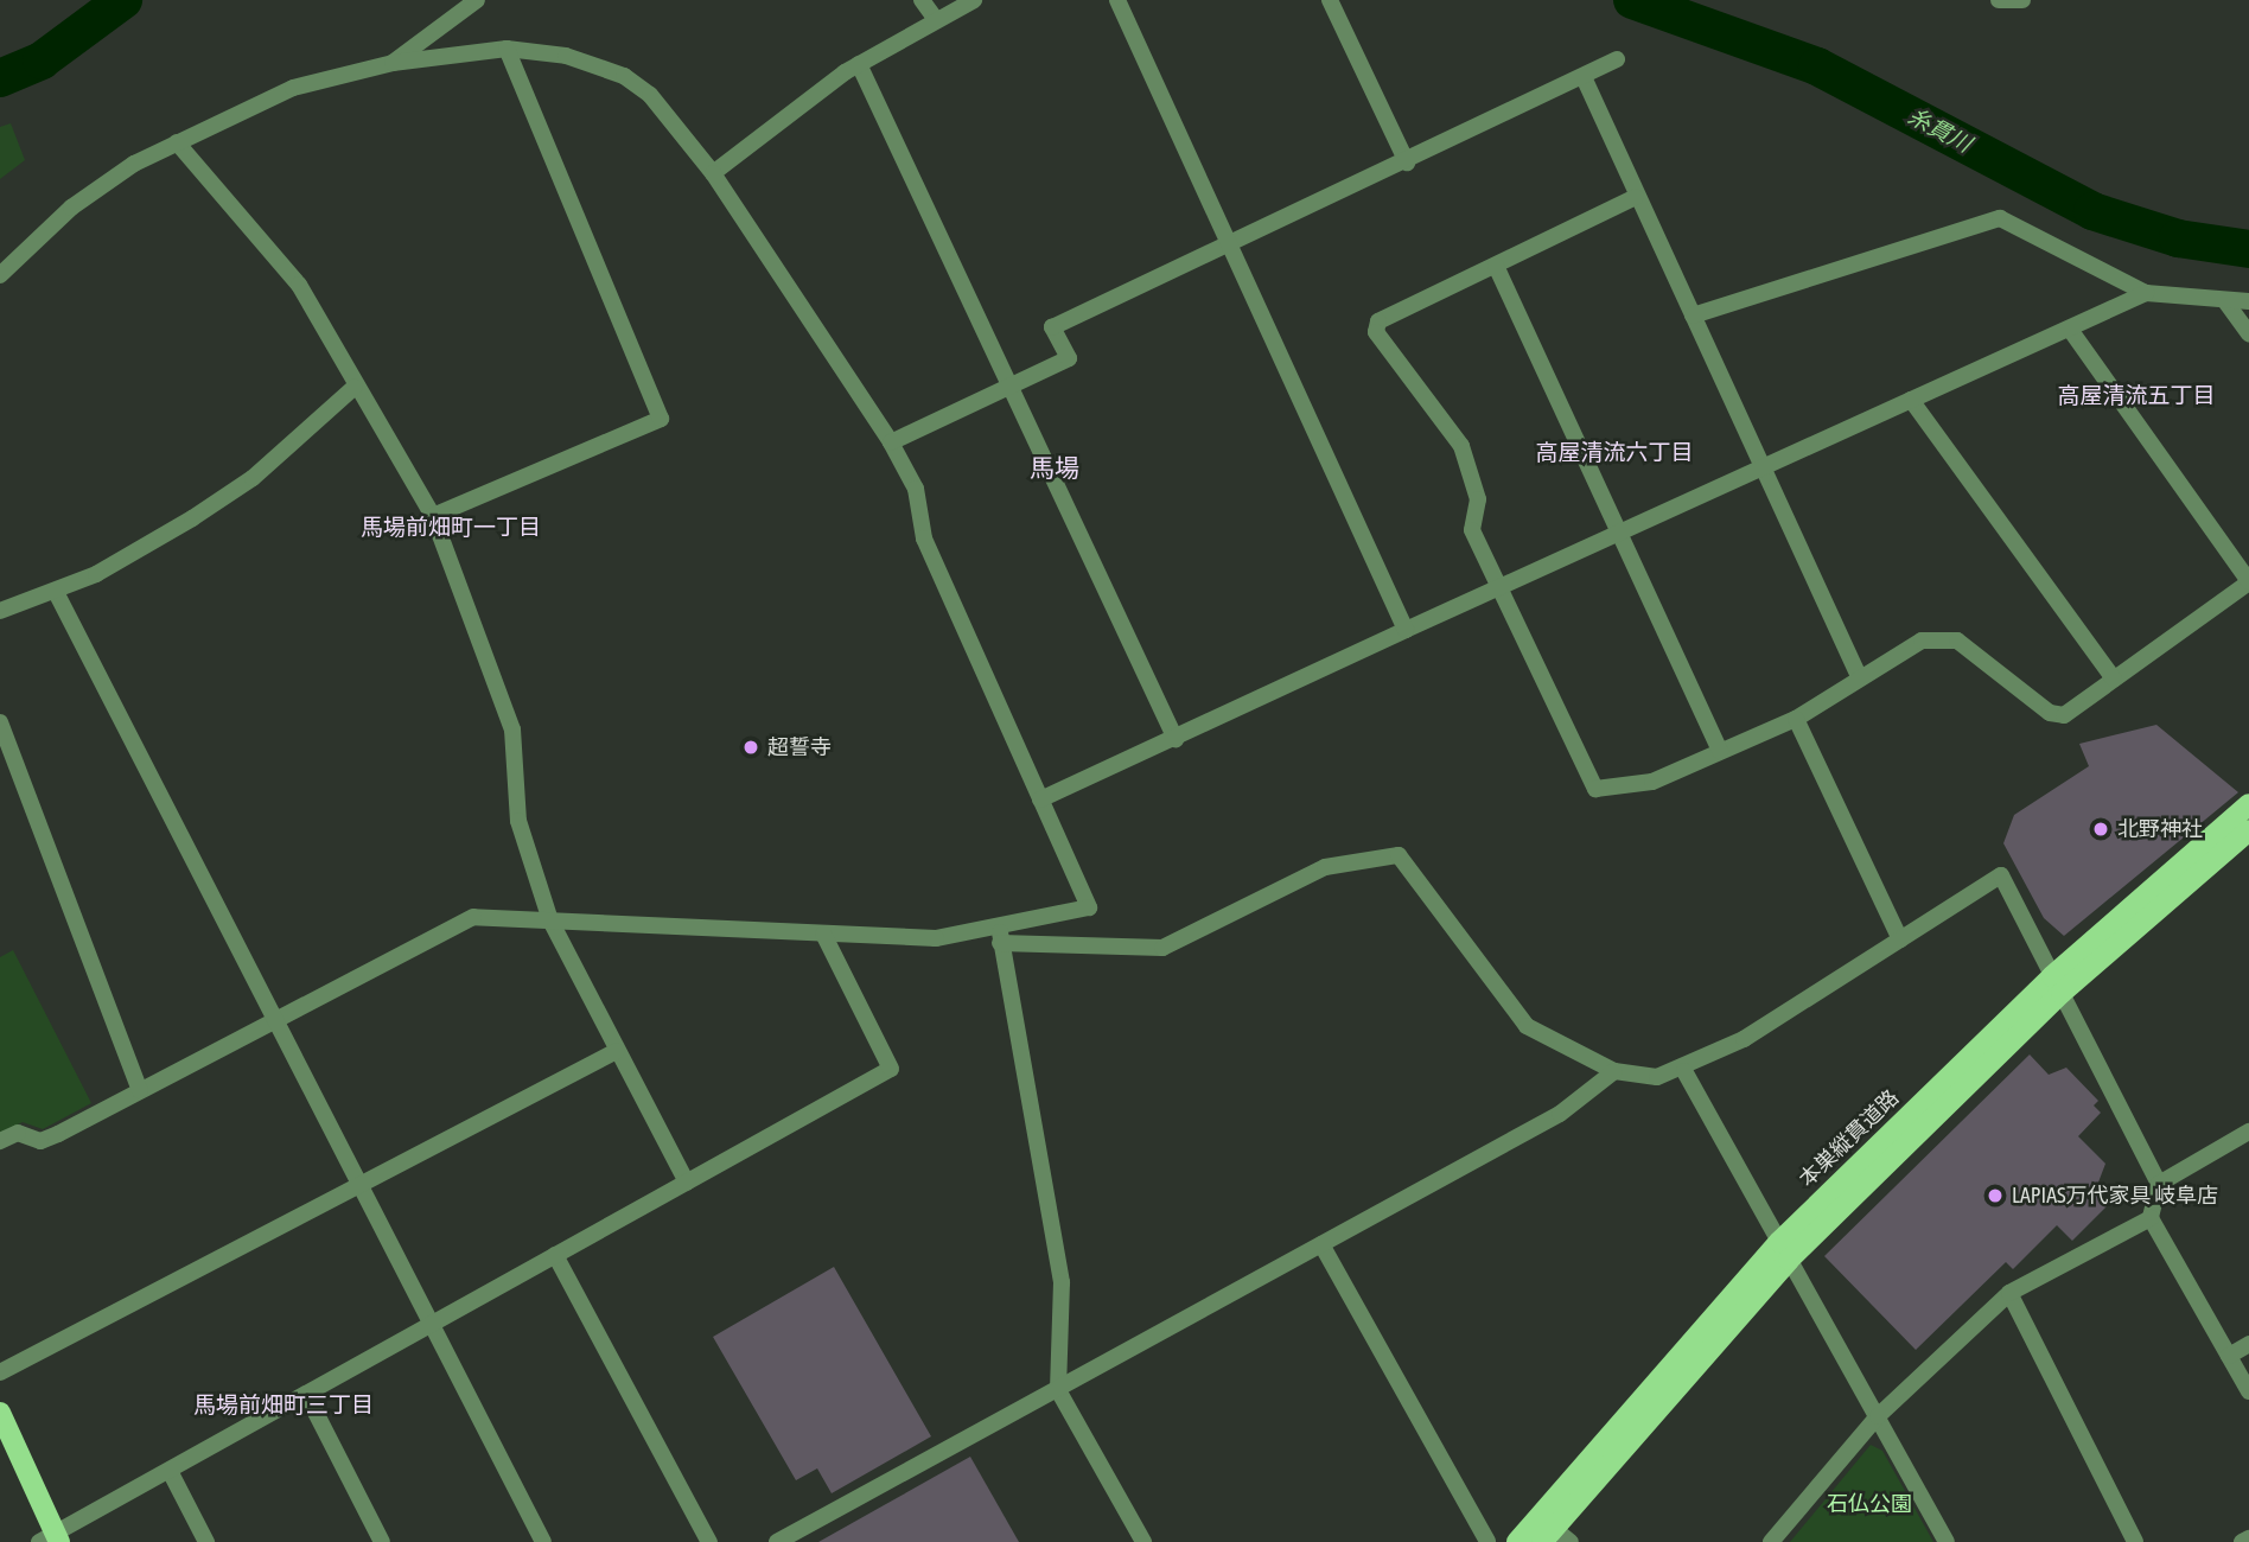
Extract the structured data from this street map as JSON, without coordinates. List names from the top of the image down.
{
  "districts": [
    "高屋清流五丁目",
    "高屋清流六丁目",
    "馬場",
    "馬場前畑町一丁目",
    "馬場前畑町三丁目"
  ],
  "water": ["糸貫川"],
  "parks": ["石仏公園"],
  "places": ["超誓寺", "北野神社", "LAPIAS万代家具 岐阜店"]
}
